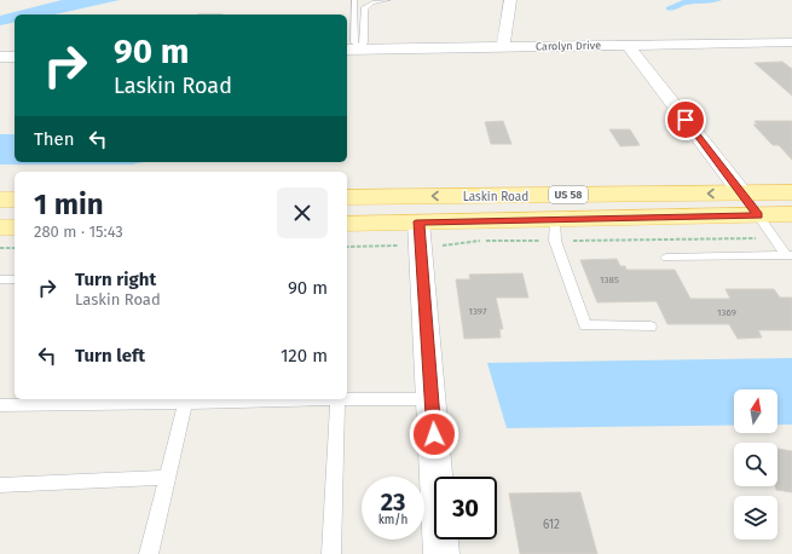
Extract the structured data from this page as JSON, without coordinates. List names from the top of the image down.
{
  "streets": {
    "main road": ["US 58", "Laskin Road"],
    "street": ["Carolyn Drive"]
  },
  "house_numbers": [
    "1385",
    "1397",
    "1369",
    "612"
  ],
  "north": "top",
  "page": {
    "turn": ["90 m", "Laskin Road"],
    "then": "Then",
    "heading": ["1 min", "280 m · 15:43"],
    "list": [
      {
        "name": "Turn right",
        "note": "Laskin Road",
        "value": "90 m"
      },
      {
        "name": "Turn left",
        "value": "120 m"
      }
    ],
    "speed": "23 km/h",
    "limit": "30"
  }
}
